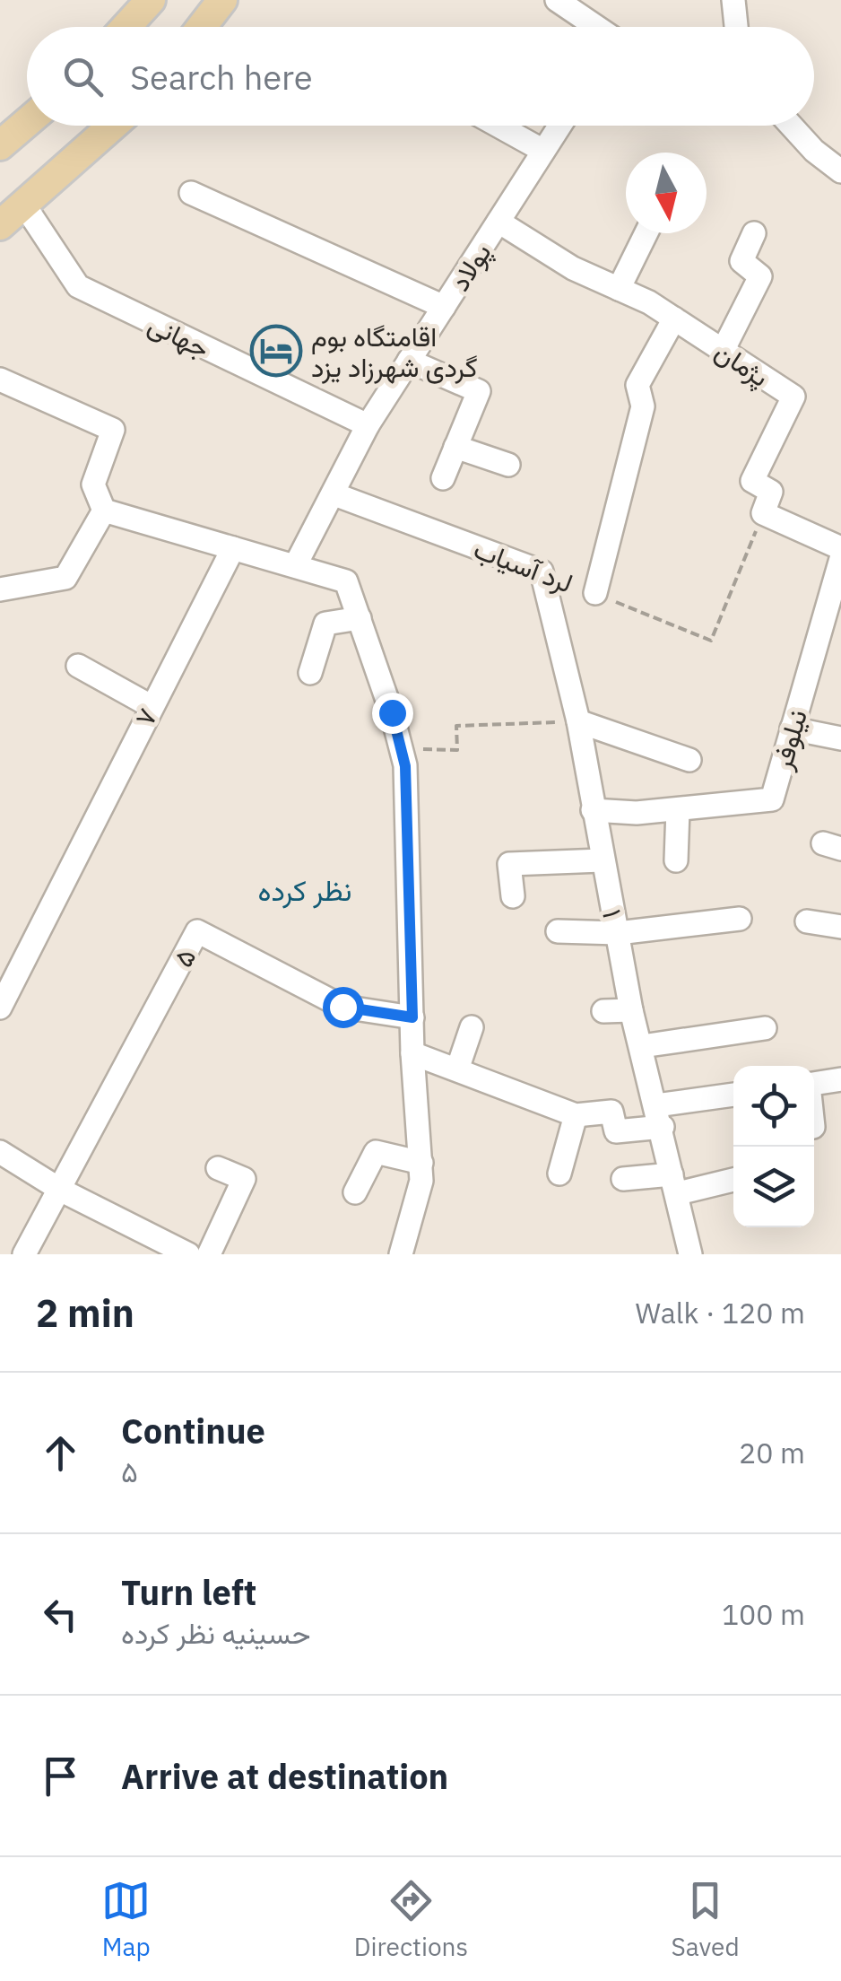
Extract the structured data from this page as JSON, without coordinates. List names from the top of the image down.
{
  "streets": {
    "street": [
      "پولاد",
      "جهانی",
      "پژمان",
      "لرد آسیاب",
      "۷",
      "نیلوفر",
      "۱",
      "۵"
    ]
  },
  "crossings": [
    ["پولاد", "جهانی"],
    ["پولاد", "پژمان"],
    ["پولاد", "لرد آسیاب"],
    ["پژمان", "لرد آسیاب"],
    ["لرد آسیاب", "۱"],
    ["نیلوفر", "۱"]
  ],
  "districts": ["نظر کرده"],
  "places": {
    "hotel": ["اقامتگاه بوم گردی شهرزاد یزد"]
  },
  "north": "bottom",
  "page": {
    "search": "Search here",
    "heading": ["2 min", "Walk · 120 m"],
    "list": [
      ["Continue", "۵", "20 m"],
      ["Turn left", "حسینیه نظر کرده", "100 m"],
      "Arrive at destination"
    ],
    "nav": ["Map", "Directions", "Saved"]
  }
}
